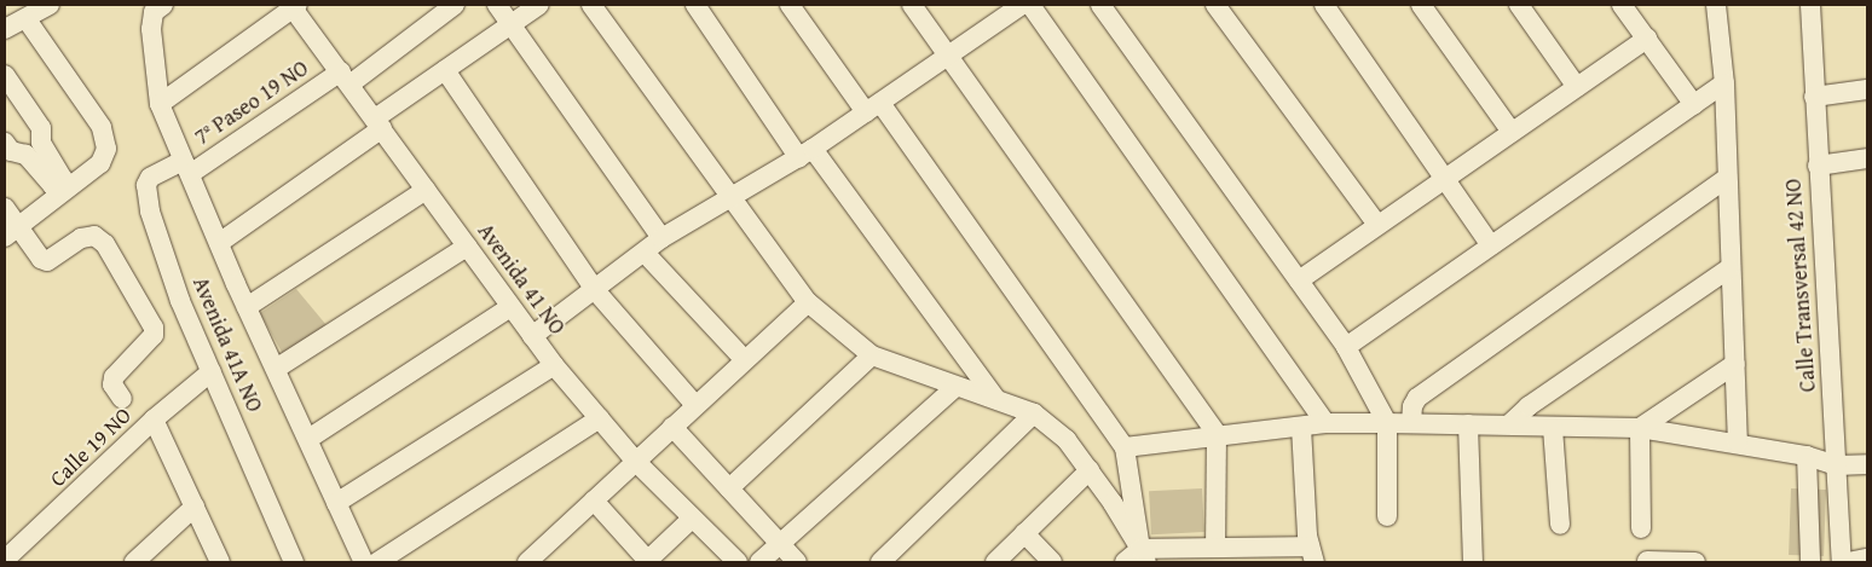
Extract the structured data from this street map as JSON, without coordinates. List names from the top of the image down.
{
  "streets": {
    "street": [
      "7º Paseo 19 NO",
      "Avenida 41 NO",
      "Calle Transversal 42 NO",
      "Avenida 41A NO",
      "Calle 19 NO"
    ]
  },
  "crossings": [
    ["7º Paseo 19 NO", "Avenida 41 NO"],
    ["7º Paseo 19 NO", "Avenida 41A NO"],
    ["Avenida 41A NO", "Calle 19 NO"]
  ]
}
